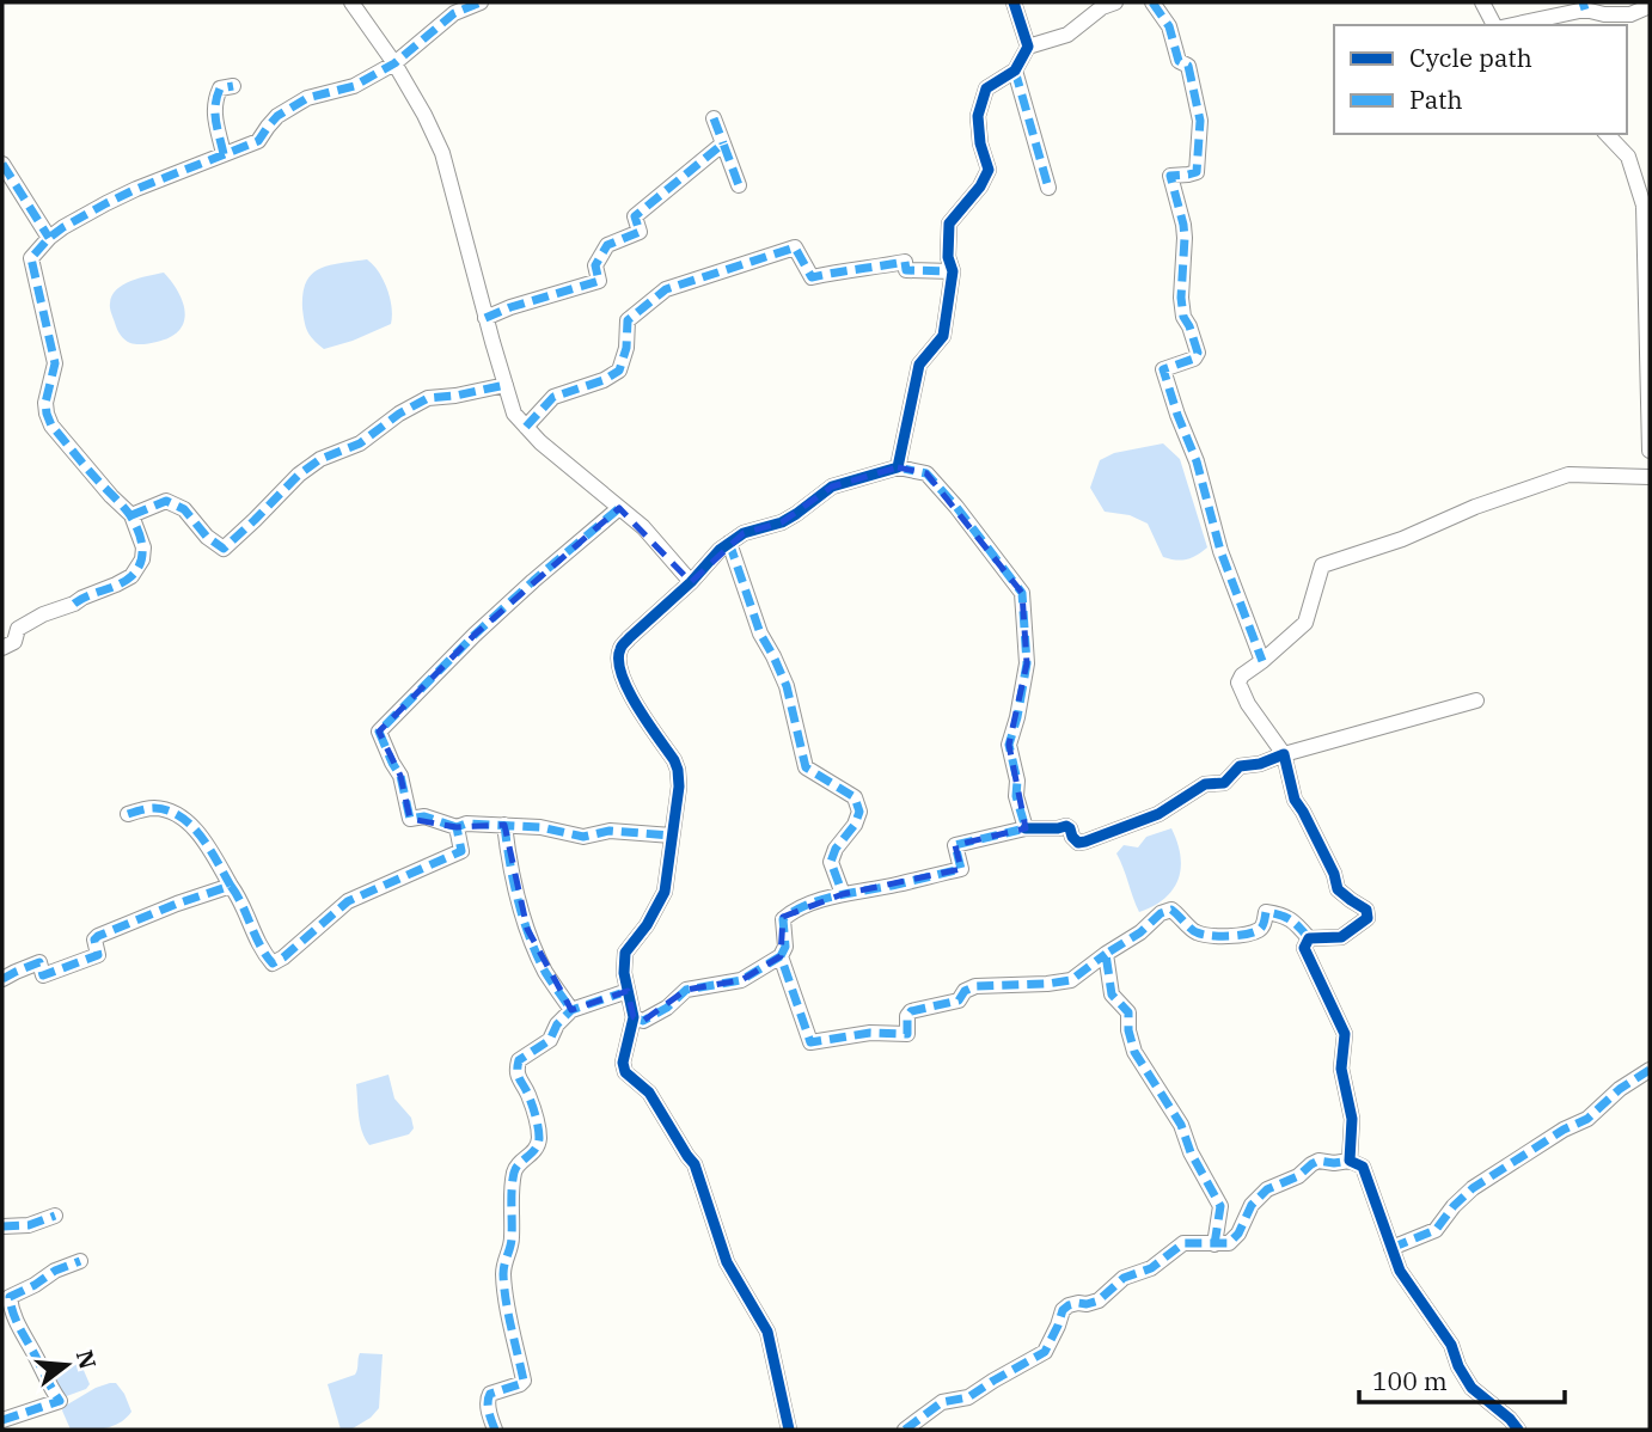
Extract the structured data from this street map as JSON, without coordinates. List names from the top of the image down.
{
  "legend": ["Cycle path", "Path"],
  "scale_bar": "100 m",
  "north": "right"
}
